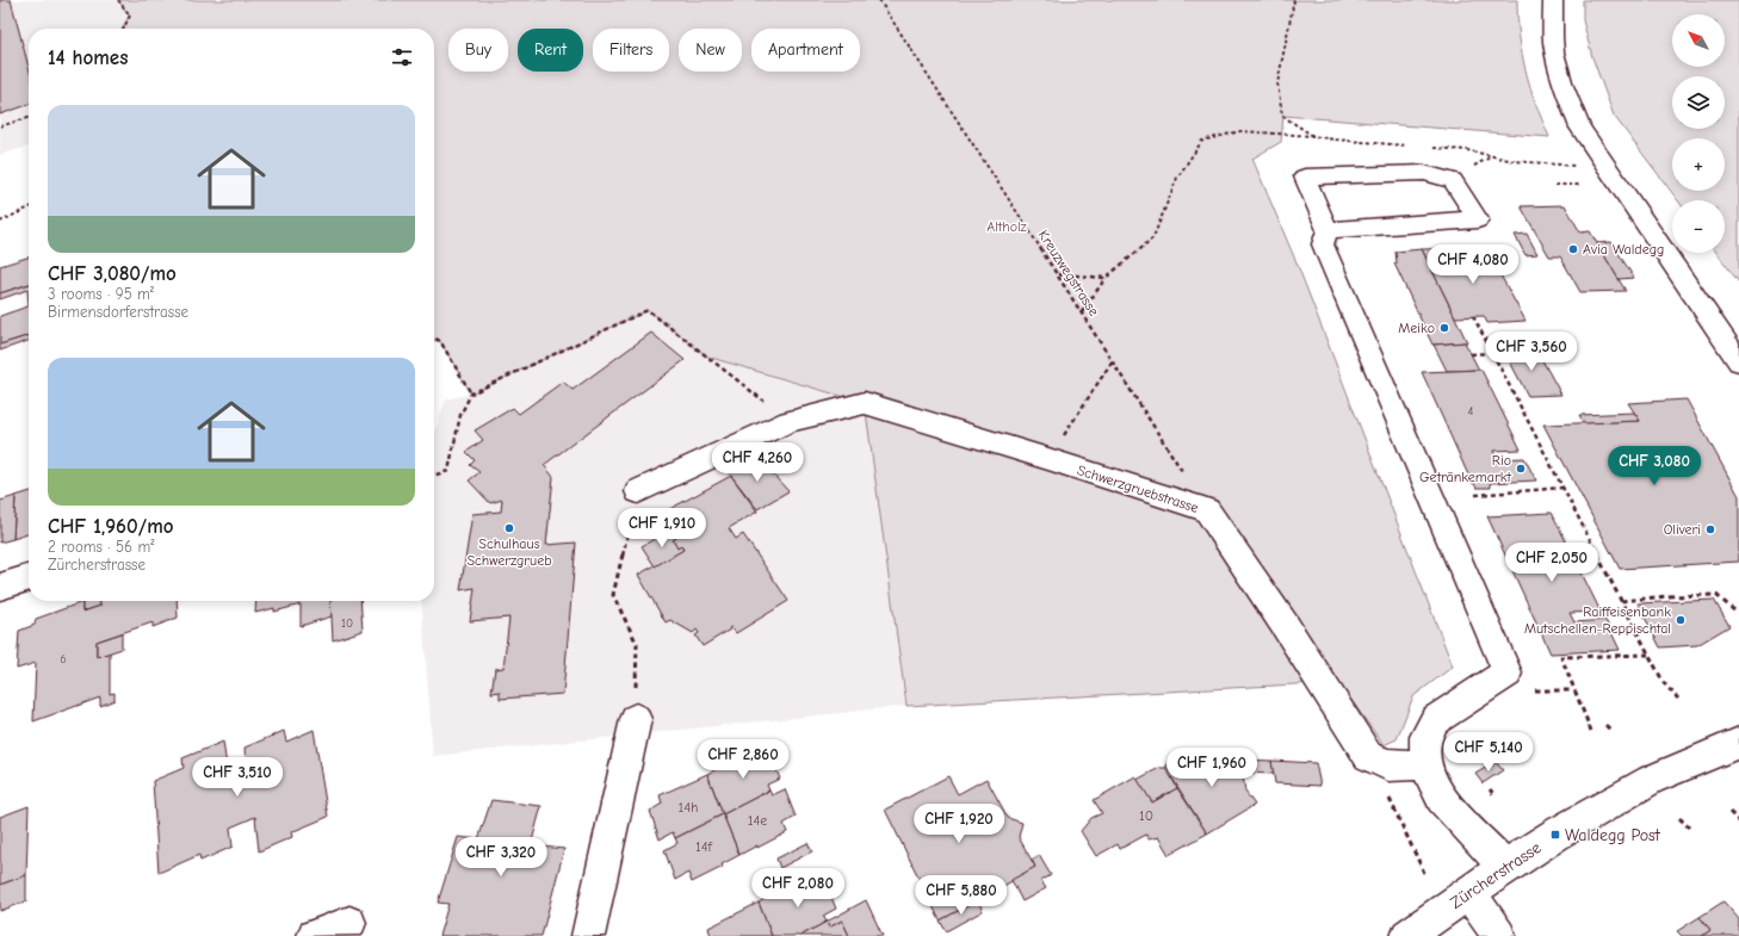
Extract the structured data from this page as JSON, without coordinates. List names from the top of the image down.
{
  "streets": {
    "main road": ["Schwerzgruebstrasse", "Zürcherstrasse"],
    "path": ["Kreuzwegstrasse"]
  },
  "crossings": [
    ["Kreuzwegstrasse", "Schwerzgruebstrasse"]
  ],
  "parks": ["Altholz"],
  "places": {
    "other": [
      "Avia Waldegg",
      "Meiko",
      "Rio Getränkemarkt",
      "Schulhaus Schwerzgrueb",
      "Oliveri",
      "Raiffeisenbank Mutschellen-Reppischtal"
    ],
    "transit": ["Waldegg Post"]
  },
  "house_numbers": [
    "4",
    "10",
    "6",
    "14h",
    "10",
    "14e",
    "14f"
  ],
  "north": "top left",
  "page": {
    "map_buttons": ["+", "−"],
    "chip": [
      "Buy",
      "Rent",
      "Filters",
      "New",
      "Apartment"
    ],
    "heading": "14 homes",
    "list": [
      {
        "name": "CHF 3,080/mo",
        "note": "3 rooms · 95 m² · Birmensdorferstrasse"
      },
      {
        "name": "CHF 1,960/mo",
        "note": "2 rooms · 56 m² · Zürcherstrasse"
      }
    ],
    "price": [
      "CHF 4,080",
      "CHF 3,560",
      "CHF 4,260",
      "CHF 3,080",
      "CHF 1,910",
      "CHF 2,050",
      "CHF 5,140",
      "CHF 2,860",
      "CHF 1,960",
      "CHF 3,510",
      "CHF 1,920",
      "CHF 3,320",
      "CHF 2,080",
      "CHF 5,880"
    ]
  }
}
